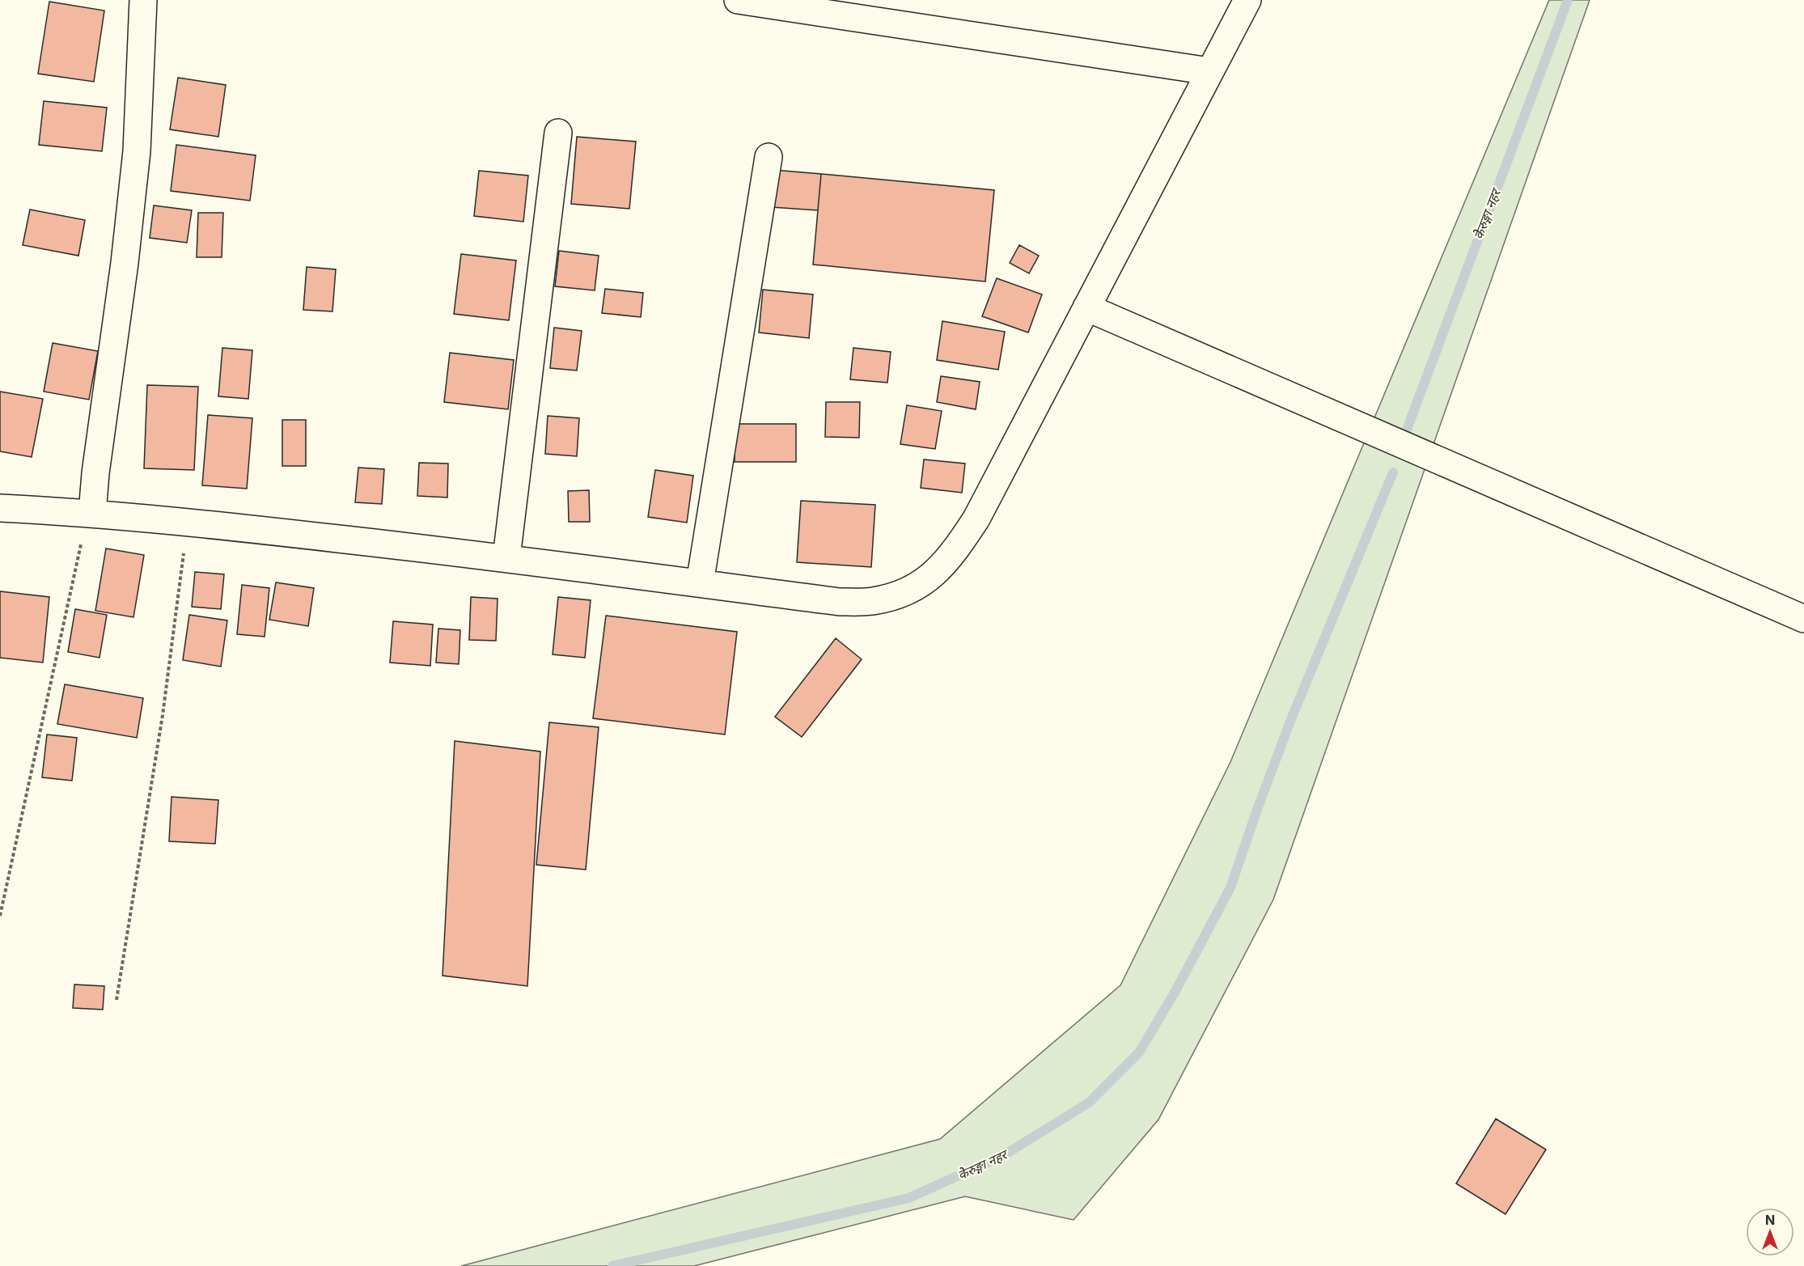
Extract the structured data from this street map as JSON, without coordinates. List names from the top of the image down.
{
  "water": ["केेरुङ्गा नहर"],
  "north": "top"
}
